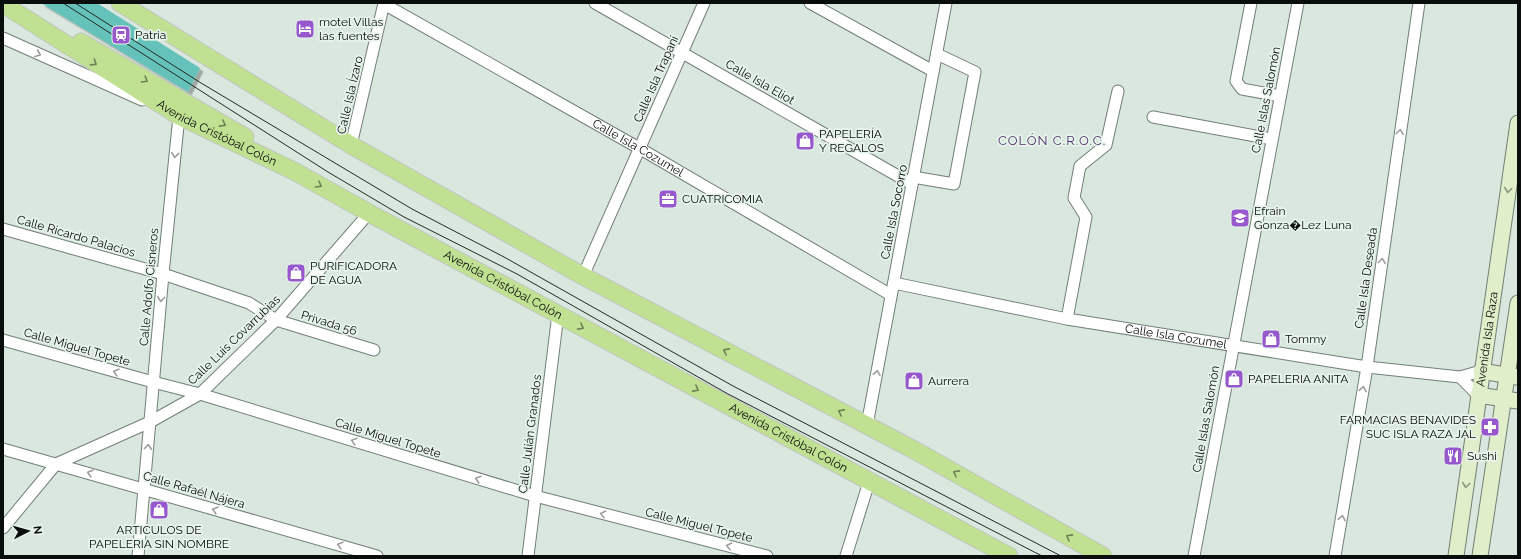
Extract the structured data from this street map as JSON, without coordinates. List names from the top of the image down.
{
  "streets": {
    "main road": ["Avenida Cristóbal Colón"],
    "street": [
      "Calle Isla Trapani",
      "Calle Isla Eliot",
      "Calle Isla Ízaro",
      "Calle Islas Salomón",
      "Calle Isla Cozumel",
      "Calle Isla Socorro",
      "Calle Ricardo Palacios",
      "Calle Isla Deseada",
      "Calle Adolfo Cisneros",
      "Privada 56",
      "Calle Luis Covarrubias",
      "Avenida Isla Raza",
      "Calle Miguel Topete",
      "Calle Julián Granados",
      "Calle Rafaél Nájera"
    ]
  },
  "crossings": [
    ["Calle Isla Trapani", "Calle Isla Eliot"],
    ["Calle Isla Trapani", "Calle Isla Cozumel"],
    ["Calle Isla Eliot", "Calle Isla Socorro"],
    ["Calle Isla Ízaro", "Calle Isla Cozumel"],
    ["Calle Islas Salomón", "Calle Isla Cozumel"],
    ["Avenida Cristóbal Colón", "Calle Adolfo Cisneros"],
    ["Avenida Cristóbal Colón", "Calle Luis Covarrubias"],
    ["Avenida Cristóbal Colón", "Calle Julián Granados"],
    ["Calle Isla Cozumel", "Calle Isla Socorro"],
    ["Calle Isla Cozumel", "Calle Isla Deseada"],
    ["Calle Isla Cozumel", "Avenida Isla Raza"],
    ["Calle Ricardo Palacios", "Calle Adolfo Cisneros"],
    ["Calle Ricardo Palacios", "Privada 56"],
    ["Calle Ricardo Palacios", "Calle Luis Covarrubias"],
    ["Calle Adolfo Cisneros", "Calle Luis Covarrubias"],
    ["Calle Adolfo Cisneros", "Calle Miguel Topete"],
    ["Calle Adolfo Cisneros", "Calle Rafaél Nájera"],
    ["Privada 56", "Calle Luis Covarrubias"],
    ["Calle Luis Covarrubias", "Calle Miguel Topete"],
    ["Calle Luis Covarrubias", "Calle Rafaél Nájera"],
    ["Calle Miguel Topete", "Calle Julián Granados"]
  ],
  "one_way": ["Calle Isla Deseada", "Calle Miguel Topete", "Calle Rafaél Nájera"],
  "districts": ["COLÓN C.R.O.C."],
  "places": {
    "hotel": ["motel Villas las fuentes"],
    "station": ["Patria"],
    "shop": [
      "PAPELERÍA Y REGALOS",
      "PURIFICADORA DE AGUA",
      "Tommy",
      "PAPELERIA ANITA",
      "Aurrera",
      "ARTICULOS DE PAPELERIA SIN NOMBRE"
    ],
    "office": ["CUATRICOMIA"],
    "school or university": ["Efrain Gonza�Lez Luna"],
    "pharmacy": ["FARMACIAS BENAVIDES SUC ISLA RAZA JAL"],
    "restaurant": ["Sushi"]
  },
  "north": "right"
}
